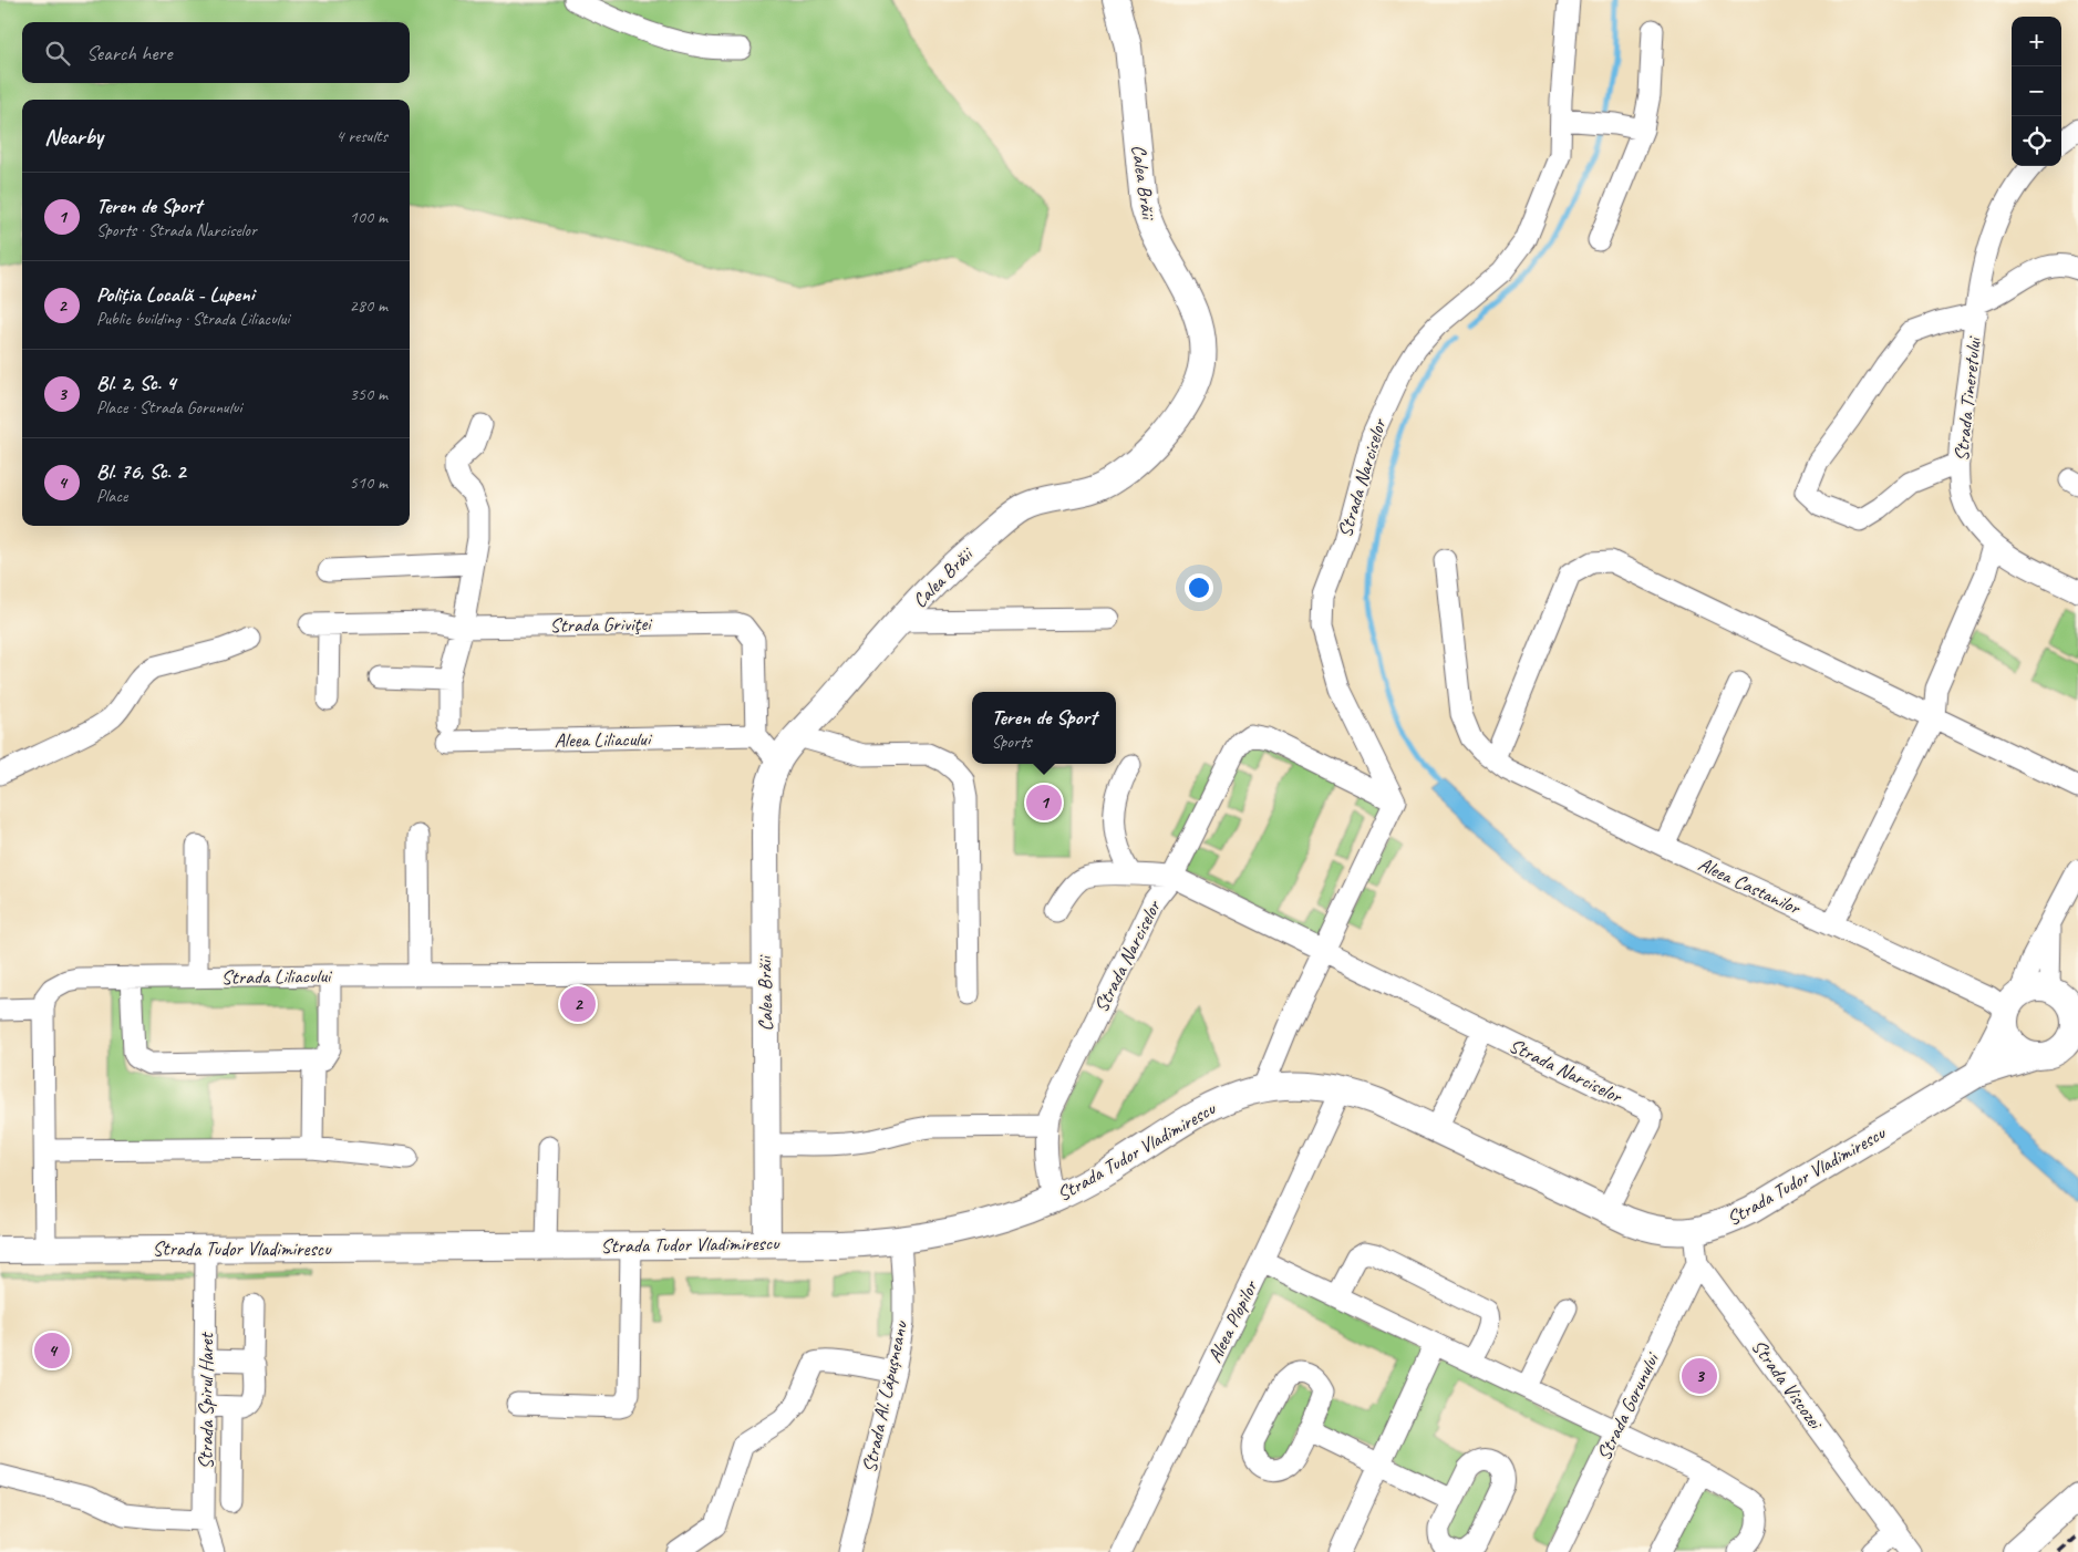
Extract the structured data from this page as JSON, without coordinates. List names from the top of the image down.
{
  "streets": {
    "main road": ["Calea Brăii", "Strada Tudor Vladimirescu"],
    "street": [
      "Strada Tineretului",
      "Strada Narciselor",
      "Strada Griviţei",
      "Aleea Liliacului",
      "Aleea Castanilor",
      "Strada Liliacului",
      "Aleea Plopilor",
      "Strada Viscozei",
      "Strada Al. Lăpușneanu",
      "Strada Spirul Haret",
      "Strada Gorunului"
    ]
  },
  "crossings": [
    ["Calea Brăii", "Strada Liliacului"],
    ["Calea Brăii", "Strada Tudor Vladimirescu"],
    ["Strada Narciselor", "Strada Tudor Vladimirescu"],
    ["Strada Griviţei", "Aleea Liliacului"],
    ["Aleea Castanilor", "Strada Tudor Vladimirescu"],
    ["Strada Tudor Vladimirescu", "Aleea Plopilor"],
    ["Strada Tudor Vladimirescu", "Strada Al. Lăpușneanu"],
    ["Strada Tudor Vladimirescu", "Strada Spirul Haret"],
    ["Strada Viscozei", "Strada Gorunului"]
  ],
  "page": {
    "map_buttons": ["+", "−"],
    "search": "Search here",
    "heading": ["Nearby", "4 results"],
    "list": [
      {
        "mark": "1",
        "name": "Teren de Sport",
        "note": "Sports · Strada Narciselor",
        "value": "100 m"
      },
      {
        "mark": "2",
        "name": "Poliția Locală - Lupeni",
        "note": "Public building · Strada Liliacului",
        "value": "280 m"
      },
      {
        "mark": "3",
        "name": "Bl. 2, Sc. 4",
        "note": "Place · Strada Gorunului",
        "value": "350 m"
      },
      {
        "mark": "4",
        "name": "Bl. 76, Sc. 2",
        "note": "Place",
        "value": "510 m"
      }
    ],
    "popup": ["Teren de Sport", "Sports"],
    "pins": [
      "1",
      "2",
      "4",
      "3"
    ]
  }
}
